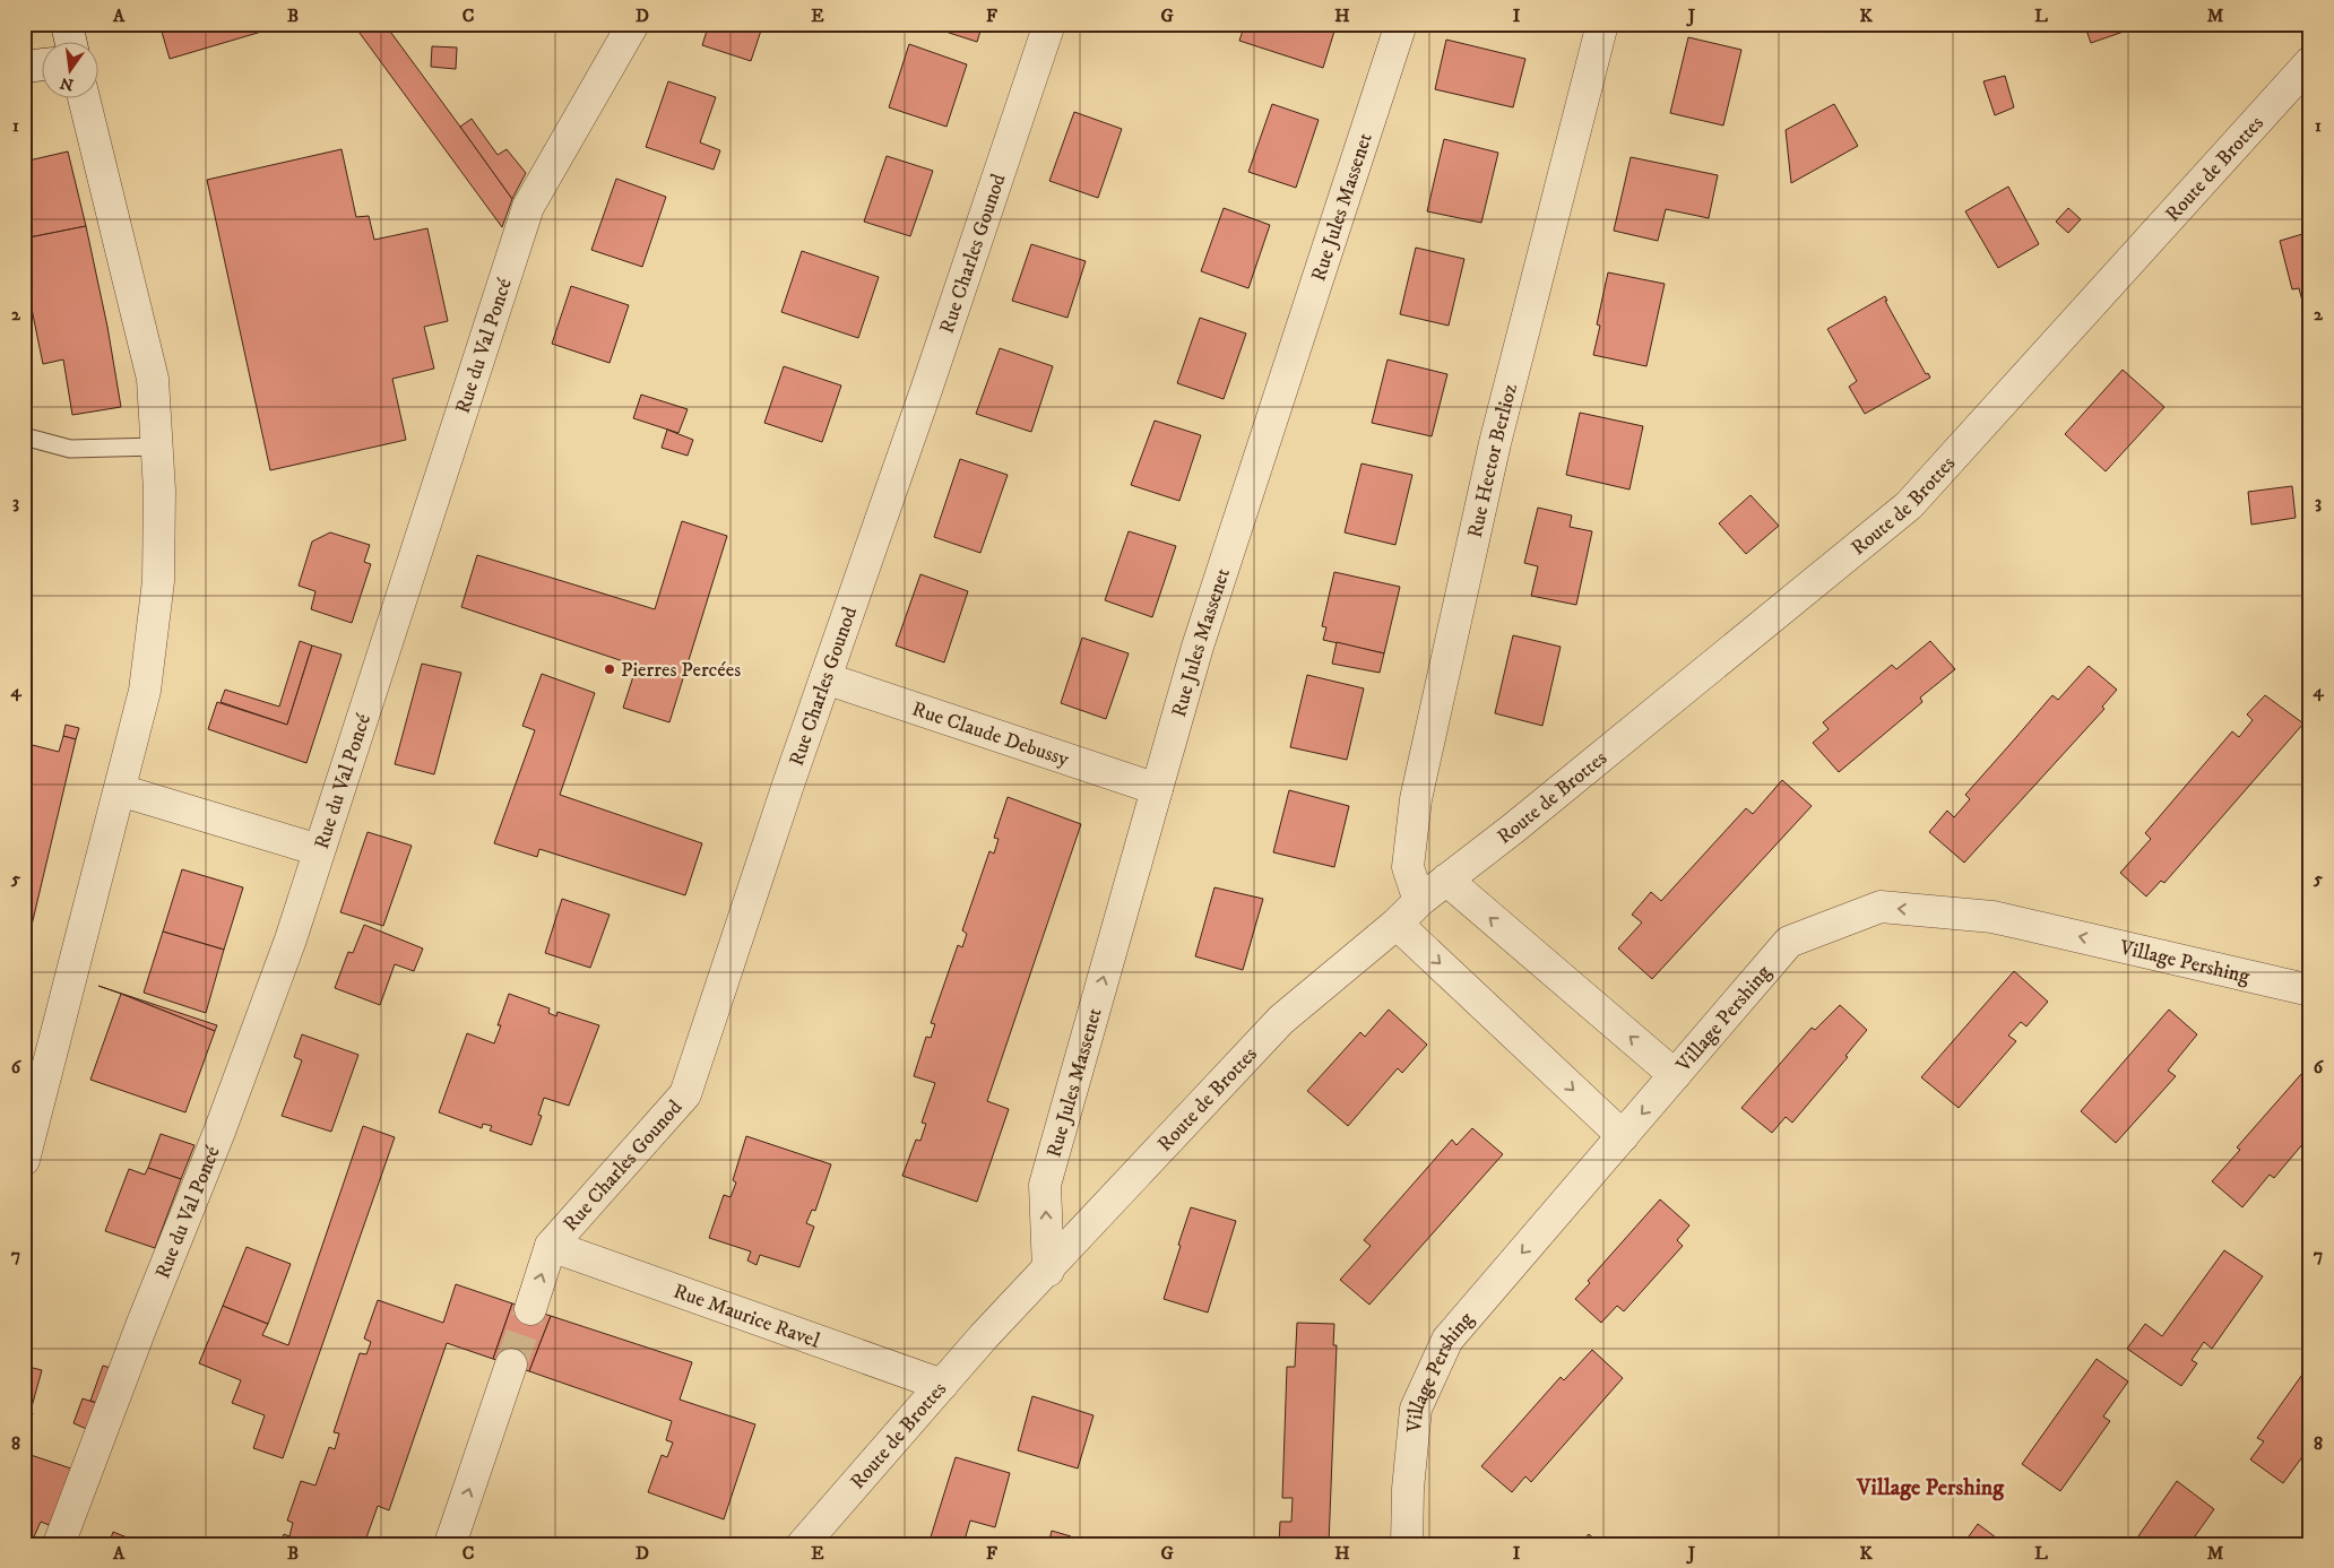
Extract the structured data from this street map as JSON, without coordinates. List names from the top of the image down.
{
  "streets": {
    "street": [
      "Route de Brottes",
      "Rue Jules Massenet",
      "Rue Charles Gounod",
      "Rue du Val Poncé",
      "Rue Hector Berlioz",
      "Rue Claude Debussy",
      "Village Pershing",
      "Rue Maurice Ravel"
    ]
  },
  "crossings": [
    ["Route de Brottes", "Rue Jules Massenet"],
    ["Route de Brottes", "Rue Hector Berlioz"],
    ["Route de Brottes", "Rue Maurice Ravel"],
    ["Rue Jules Massenet", "Rue Claude Debussy"],
    ["Rue Charles Gounod", "Rue Claude Debussy"],
    ["Rue Charles Gounod", "Rue Maurice Ravel"]
  ],
  "one_way": ["Rue Jules Massenet", "Village Pershing"],
  "districts": ["Village Pershing"],
  "places": ["Pierres Percées"],
  "north": "bottom",
  "grid": {
    "columns": [
      "A",
      "B",
      "C",
      "D",
      "E",
      "F",
      "G",
      "H",
      "I",
      "J",
      "K",
      "L",
      "M"
    ],
    "rows": [
      "1",
      "2",
      "3",
      "4",
      "5",
      "6",
      "7",
      "8"
    ]
  }
}
